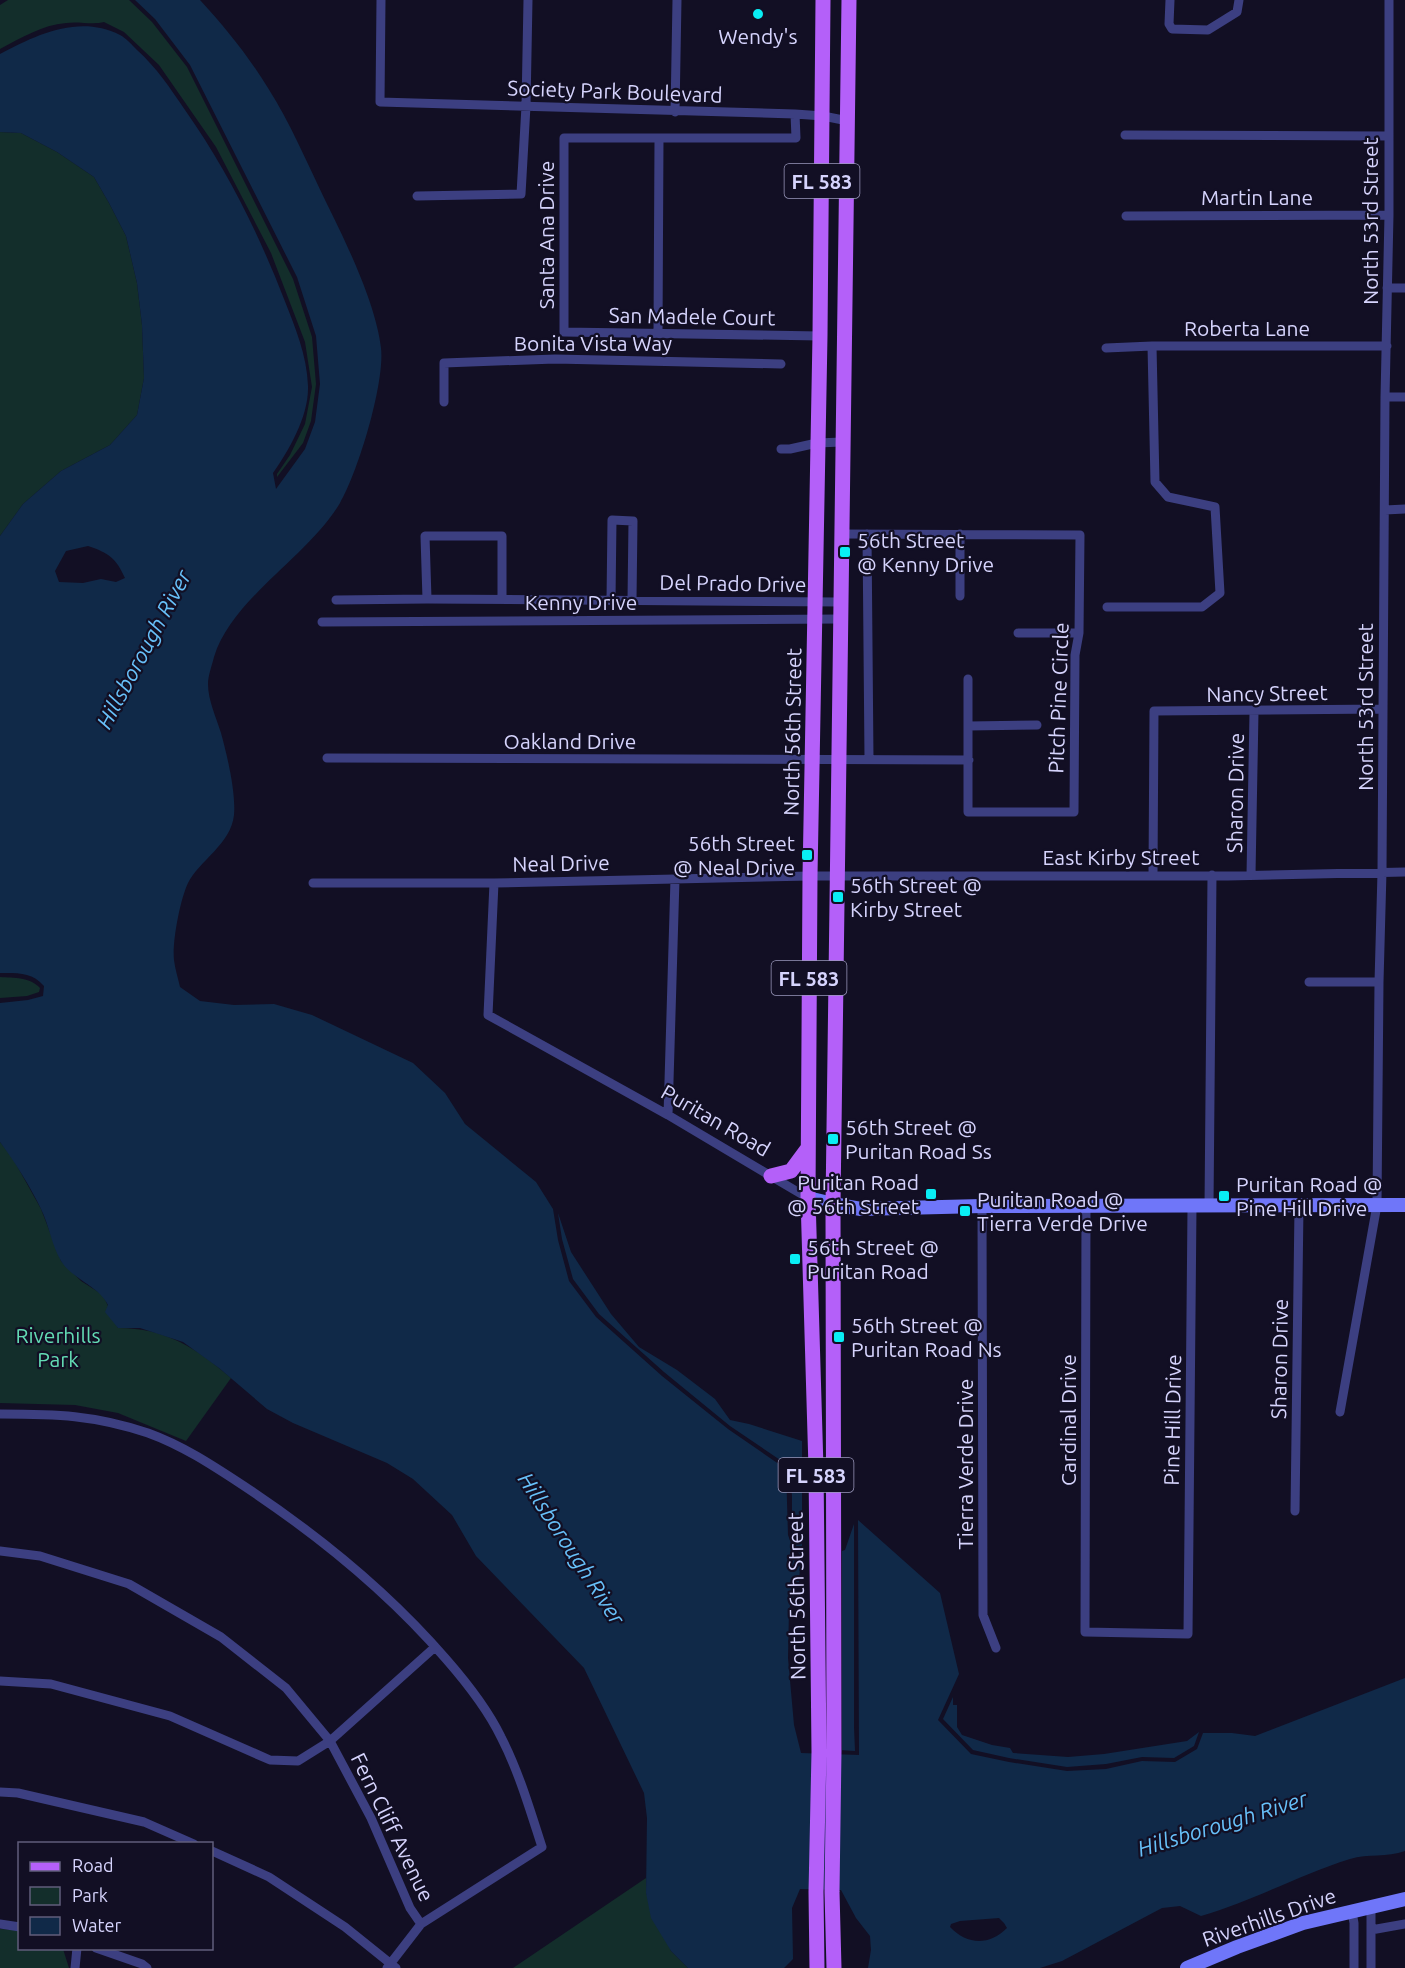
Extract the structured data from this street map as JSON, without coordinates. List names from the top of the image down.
{
  "streets": {
    "main road": ["FL 583", "North 56th Street"],
    "street": [
      "Society Park Boulevard",
      "Martin Lane",
      "North 53rd Street",
      "Santa Ana Drive",
      "San Madele Court",
      "Roberta Lane",
      "Bonita Vista Way",
      "Del Prado Drive",
      "Kenny Drive",
      "Nancy Street",
      "Pitch Pine Circle",
      "Oakland Drive",
      "Sharon Drive",
      "East Kirby Street",
      "Neal Drive",
      "Puritan Road",
      "Cardinal Drive",
      "Pine Hill Drive",
      "Tierra Verde Drive",
      "Fern Cliff Avenue",
      "Riverhills Drive"
    ]
  },
  "crossings": [
    ["Society Park Boulevard", "North 56th Street"],
    ["Martin Lane", "North 53rd Street"],
    ["North 53rd Street", "Roberta Lane"],
    ["North 53rd Street", "Nancy Street"],
    ["North 53rd Street", "East Kirby Street"],
    ["North 53rd Street", "Puritan Road"],
    ["Santa Ana Drive", "San Madele Court"],
    ["San Madele Court", "North 56th Street"],
    ["Del Prado Drive", "North 56th Street"],
    ["Kenny Drive", "North 56th Street"],
    ["Nancy Street", "Sharon Drive"],
    ["Nancy Street", "East Kirby Street"],
    ["Pitch Pine Circle", "North 56th Street"],
    ["North 56th Street", "Oakland Drive"],
    ["North 56th Street", "East Kirby Street"],
    ["North 56th Street", "Neal Drive"],
    ["North 56th Street", "Puritan Road"],
    ["Sharon Drive", "East Kirby Street"],
    ["Sharon Drive", "Puritan Road"],
    ["East Kirby Street", "Neal Drive"],
    ["Neal Drive", "Puritan Road"],
    ["Puritan Road", "Cardinal Drive"],
    ["Puritan Road", "Pine Hill Drive"],
    ["Puritan Road", "Tierra Verde Drive"],
    ["Cardinal Drive", "Pine Hill Drive"]
  ],
  "water": ["Hillsborough River"],
  "parks": ["Riverhills Park"],
  "places": {
    "other": ["Wendy's"],
    "transit": [
      "56th Street @ Kenny Drive",
      "56th Street @ Neal Drive",
      "56th Street @ Kirby Street",
      "56th Street @ Puritan Road Ss",
      "Puritan Road @ 56th Street",
      "Puritan Road @ Pine Hill Drive",
      "Puritan Road @ Tierra Verde Drive",
      "56th Street @ Puritan Road",
      "56th Street @ Puritan Road Ns"
    ]
  },
  "legend": ["Road", "Park", "Water"]
}
